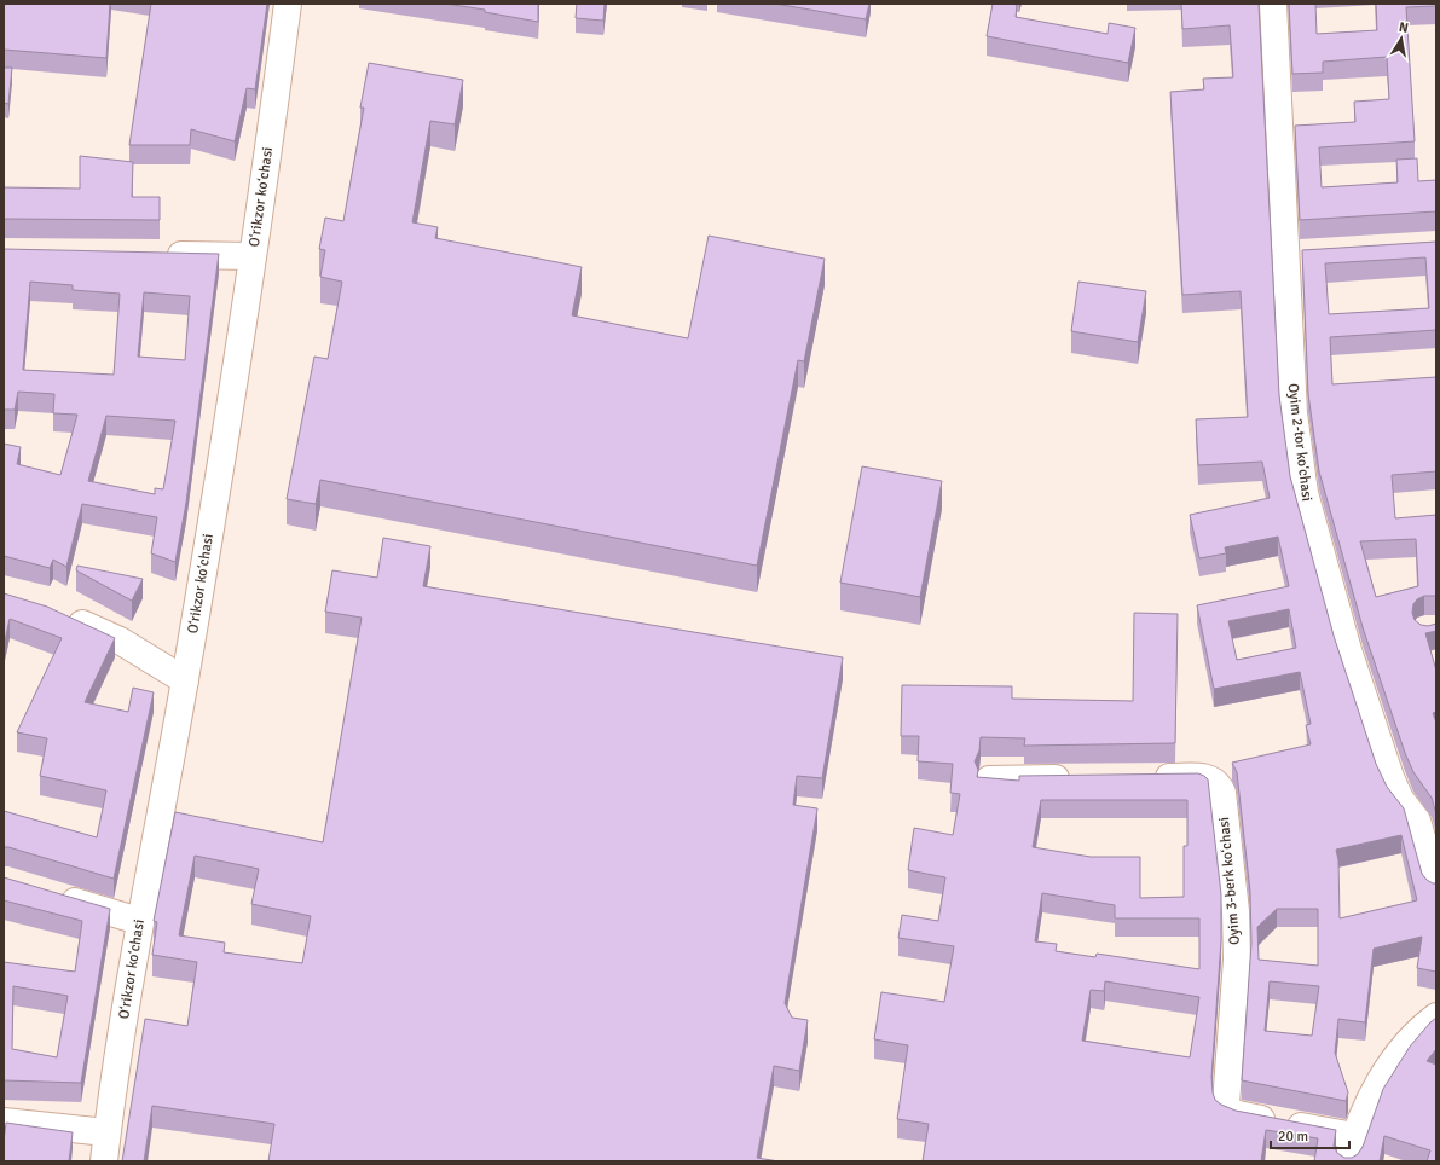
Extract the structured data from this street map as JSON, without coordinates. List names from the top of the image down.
{
  "streets": {
    "street": ["Oʻrikzor koʻchasi", "Oyim 2-tor koʻchasi", "Oyim 3-berk koʻchasi"]
  },
  "scale_bar": "20 m",
  "north": "top"
}
